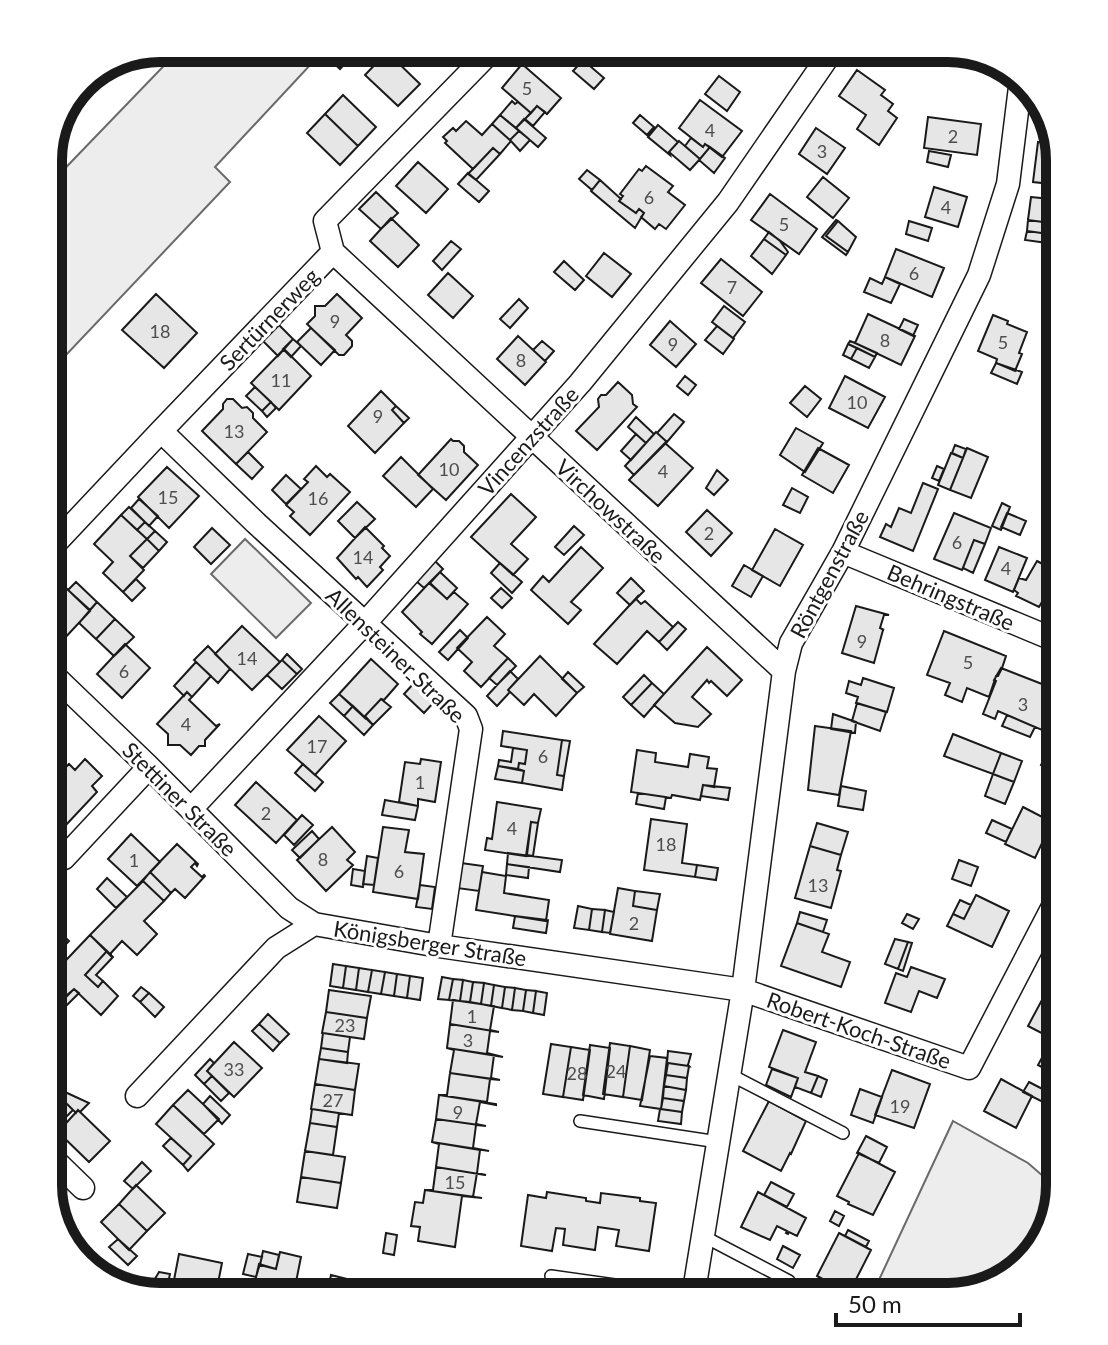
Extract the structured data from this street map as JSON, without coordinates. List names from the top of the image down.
{
  "streets": {
    "street": [
      "Sertürnerweg",
      "Vincenzstraße",
      "Virchowstraße",
      "Röntgenstraße",
      "Behringstraße",
      "Allensteiner Straße",
      "Stettiner Straße",
      "Königsberger Straße",
      "Robert-Koch-Straße"
    ]
  },
  "crossings": [
    ["Sertürnerweg", "Virchowstraße"],
    ["Sertürnerweg", "Allensteiner Straße"],
    ["Vincenzstraße", "Virchowstraße"],
    ["Vincenzstraße", "Allensteiner Straße"],
    ["Vincenzstraße", "Stettiner Straße"],
    ["Virchowstraße", "Röntgenstraße"],
    ["Röntgenstraße", "Behringstraße"],
    ["Röntgenstraße", "Königsberger Straße"],
    ["Röntgenstraße", "Robert-Koch-Straße"],
    ["Allensteiner Straße", "Königsberger Straße"],
    ["Stettiner Straße", "Königsberger Straße"],
    ["Königsberger Straße", "Robert-Koch-Straße"]
  ],
  "house_numbers": [
    "5",
    "4",
    "2",
    "3",
    "6",
    "4",
    "5",
    "6",
    "7",
    "9",
    "18",
    "8",
    "5",
    "9",
    "8",
    "11",
    "10",
    "9",
    "13",
    "10",
    "4",
    "15",
    "16",
    "2",
    "6",
    "14",
    "4",
    "9",
    "14",
    "5",
    "6",
    "3",
    "4",
    "17",
    "6",
    "1",
    "2",
    "4",
    "18",
    "8",
    "1",
    "6",
    "13",
    "2",
    "1",
    "23",
    "3",
    "33",
    "24",
    "28",
    "27",
    "19",
    "9",
    "15"
  ],
  "scale_bar": "50 m"
}
